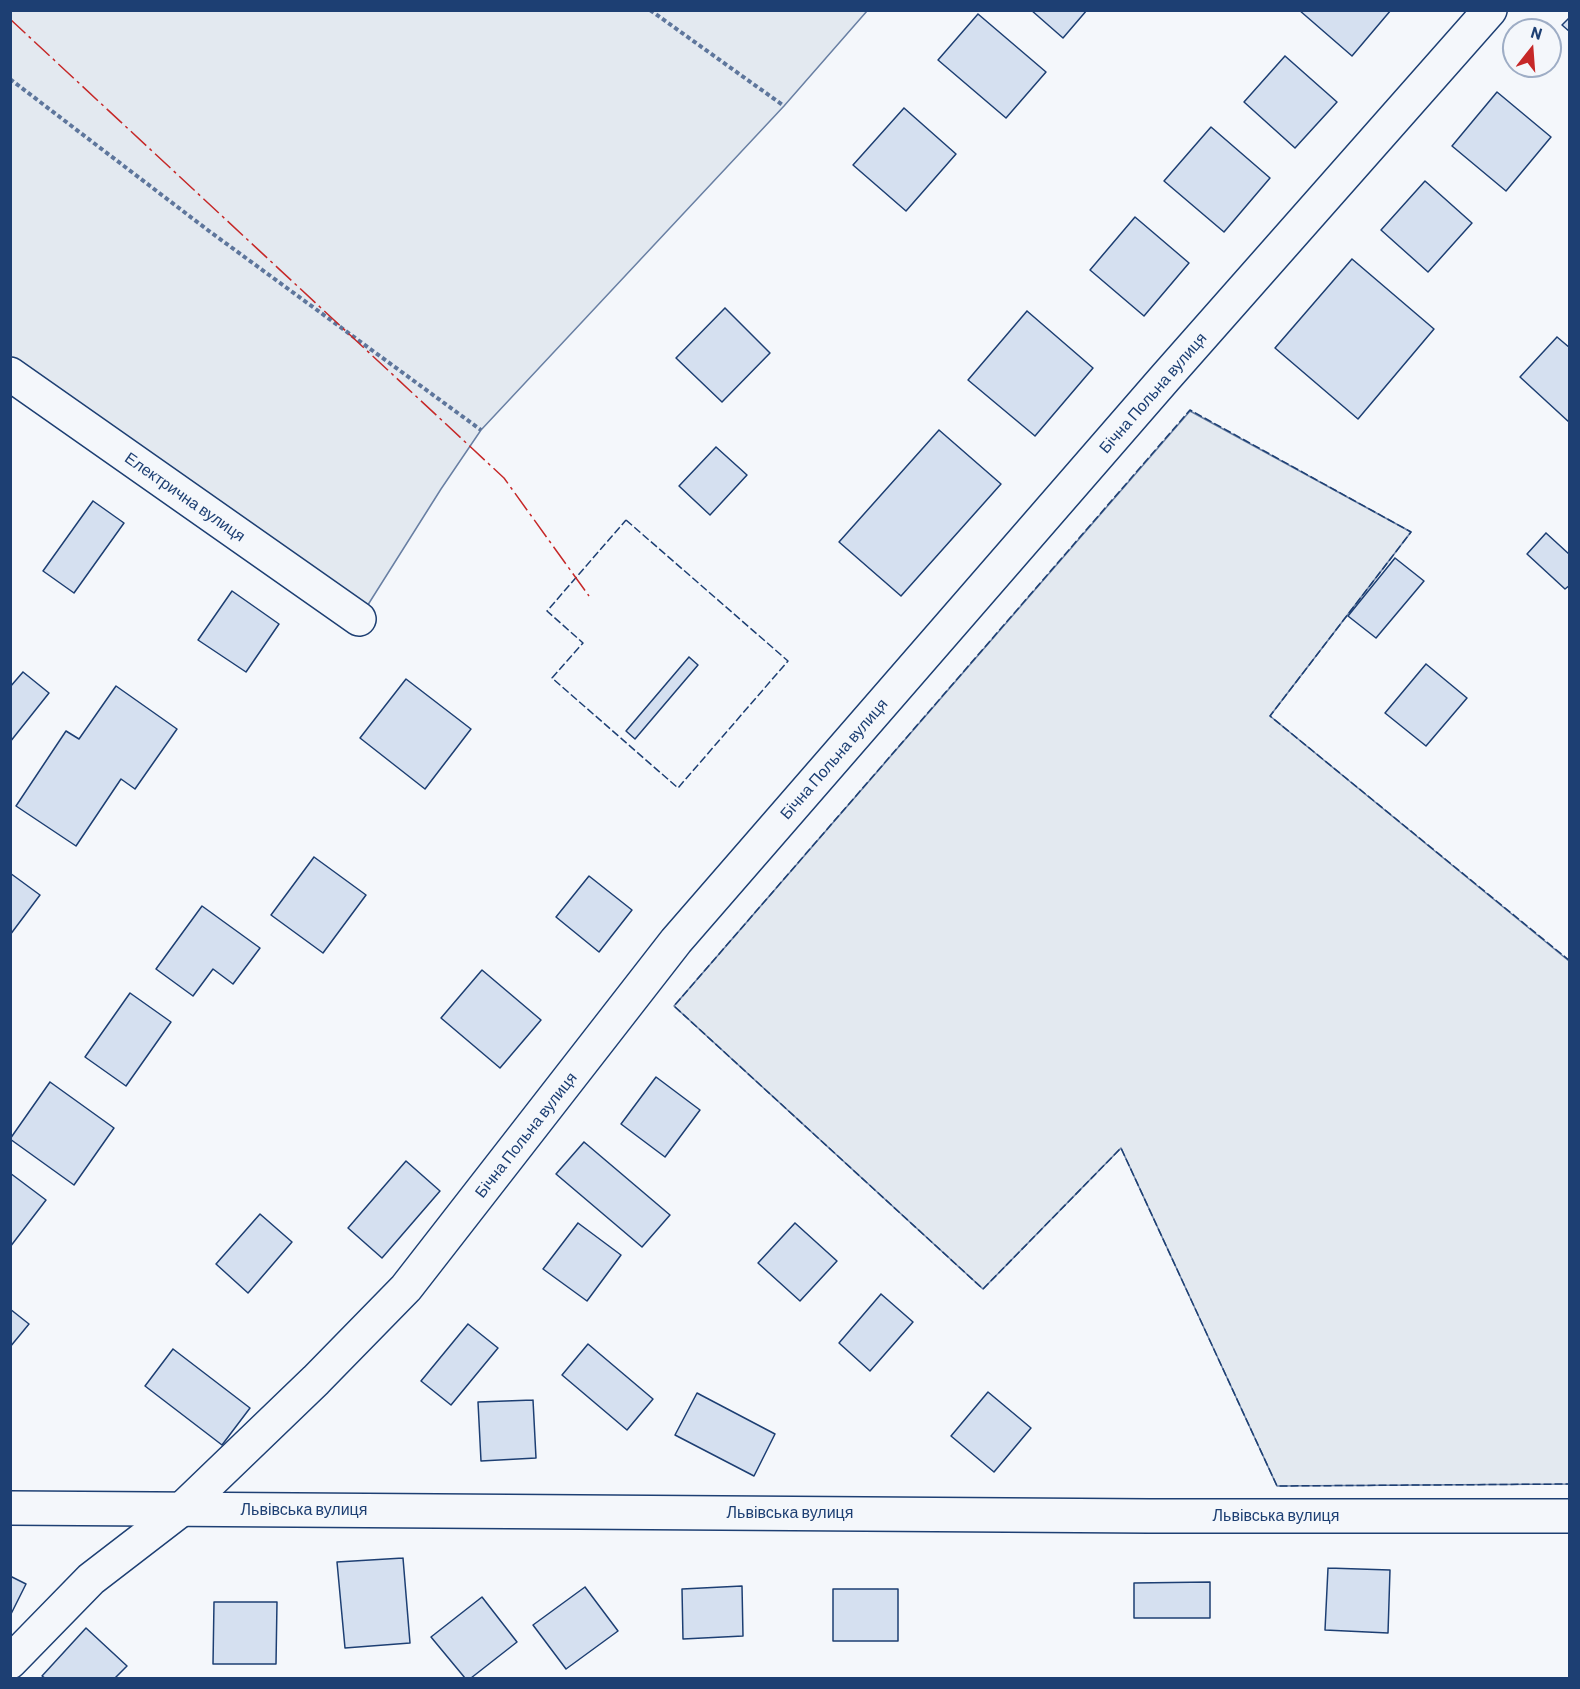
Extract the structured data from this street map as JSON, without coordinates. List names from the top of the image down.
{
  "streets": {
    "street": ["Бічна Польна вулиця", "Електрична вулиця", "Львівська вулиця"]
  },
  "crossings": [
    ["Бічна Польна вулиця", "Львівська вулиця"]
  ],
  "north": "top"
}
